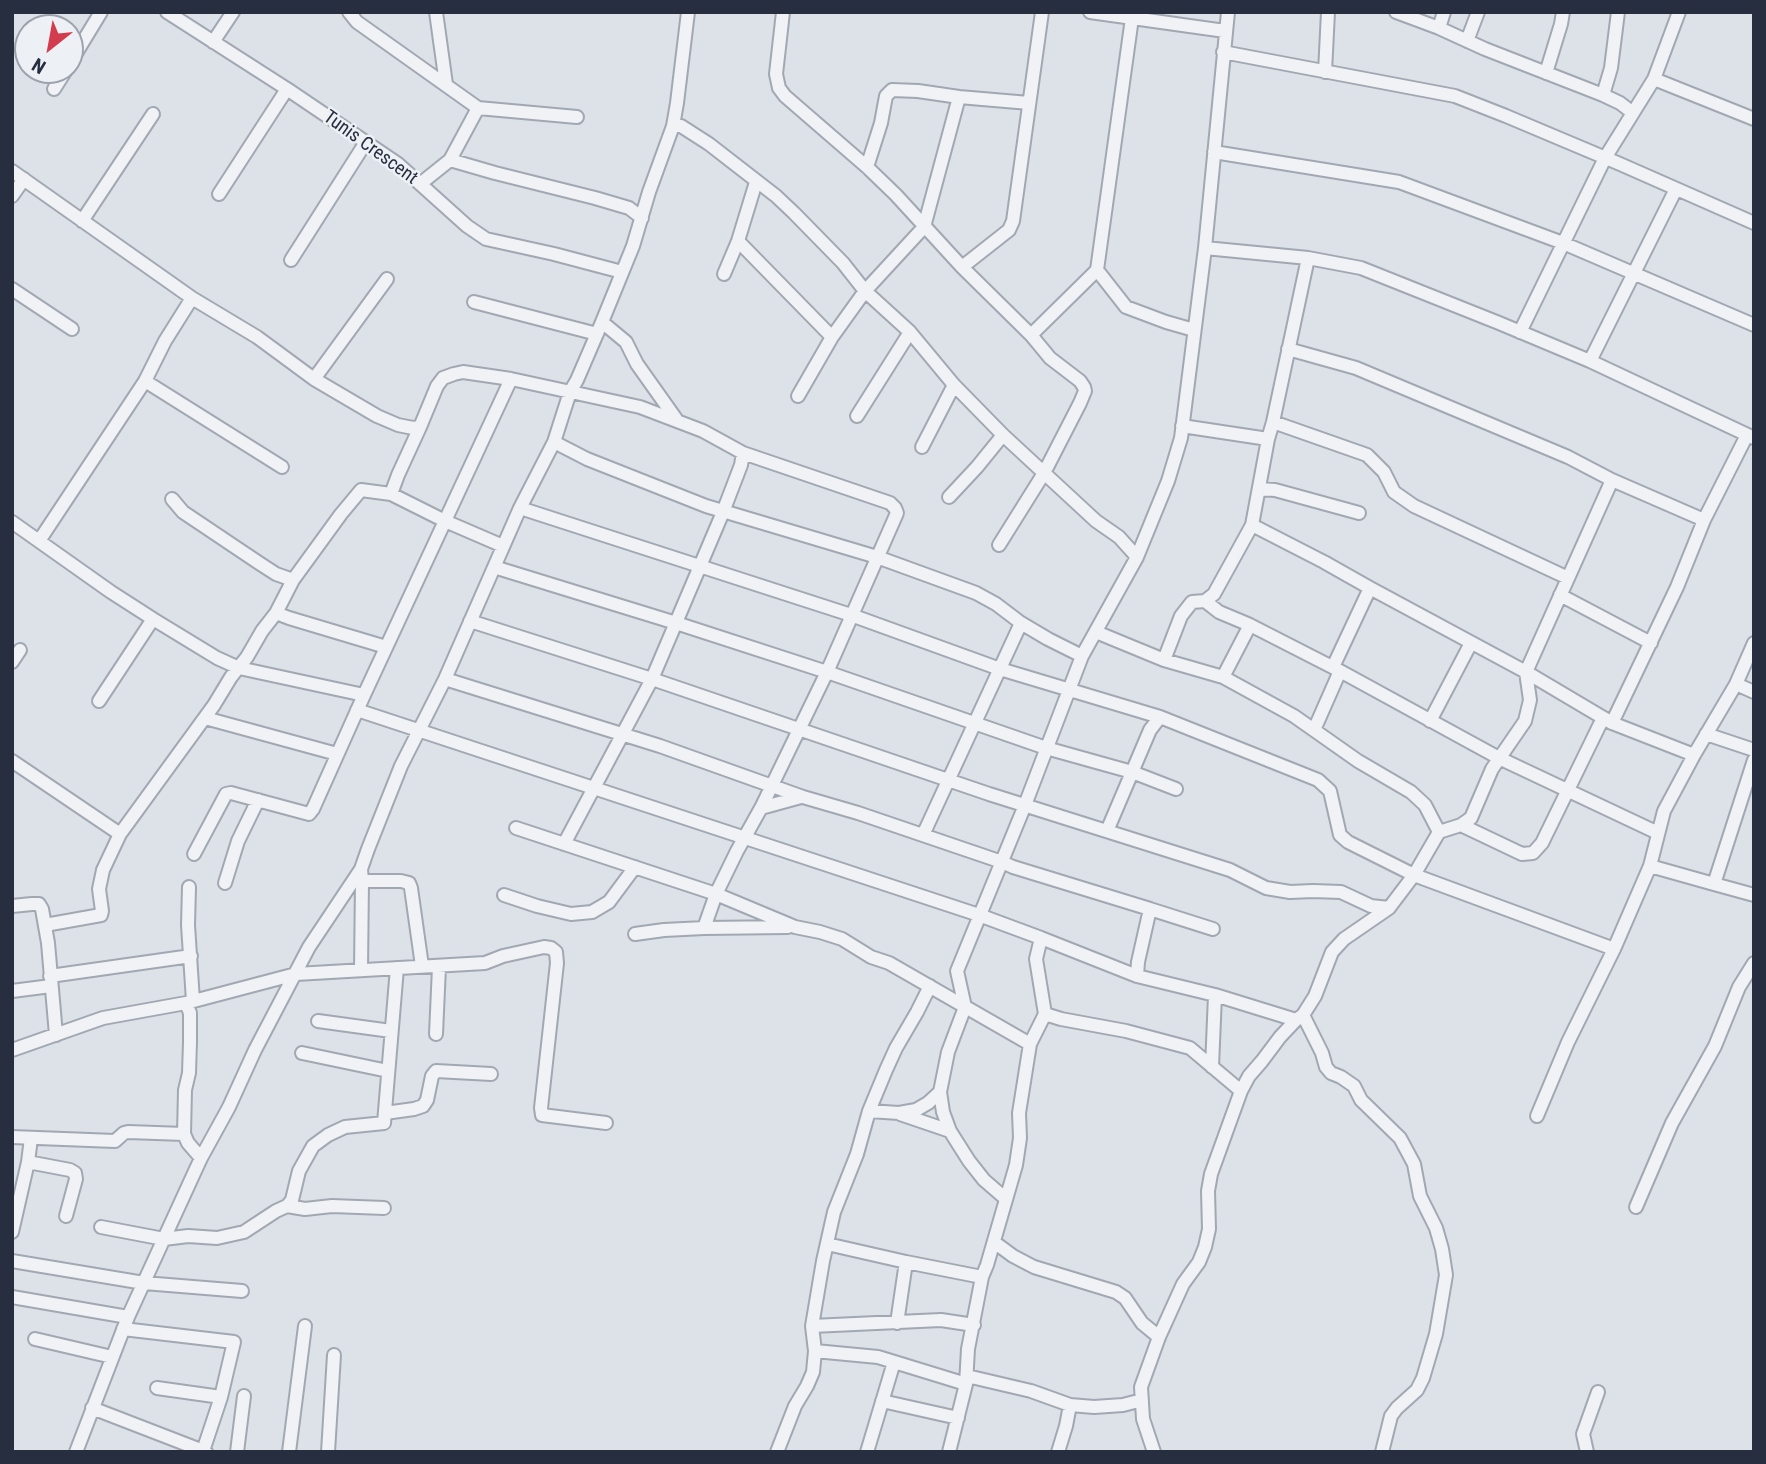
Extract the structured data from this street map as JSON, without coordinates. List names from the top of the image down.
{
  "streets": {
    "street": ["Tunis Crescent"]
  },
  "north": "bottom left"
}
